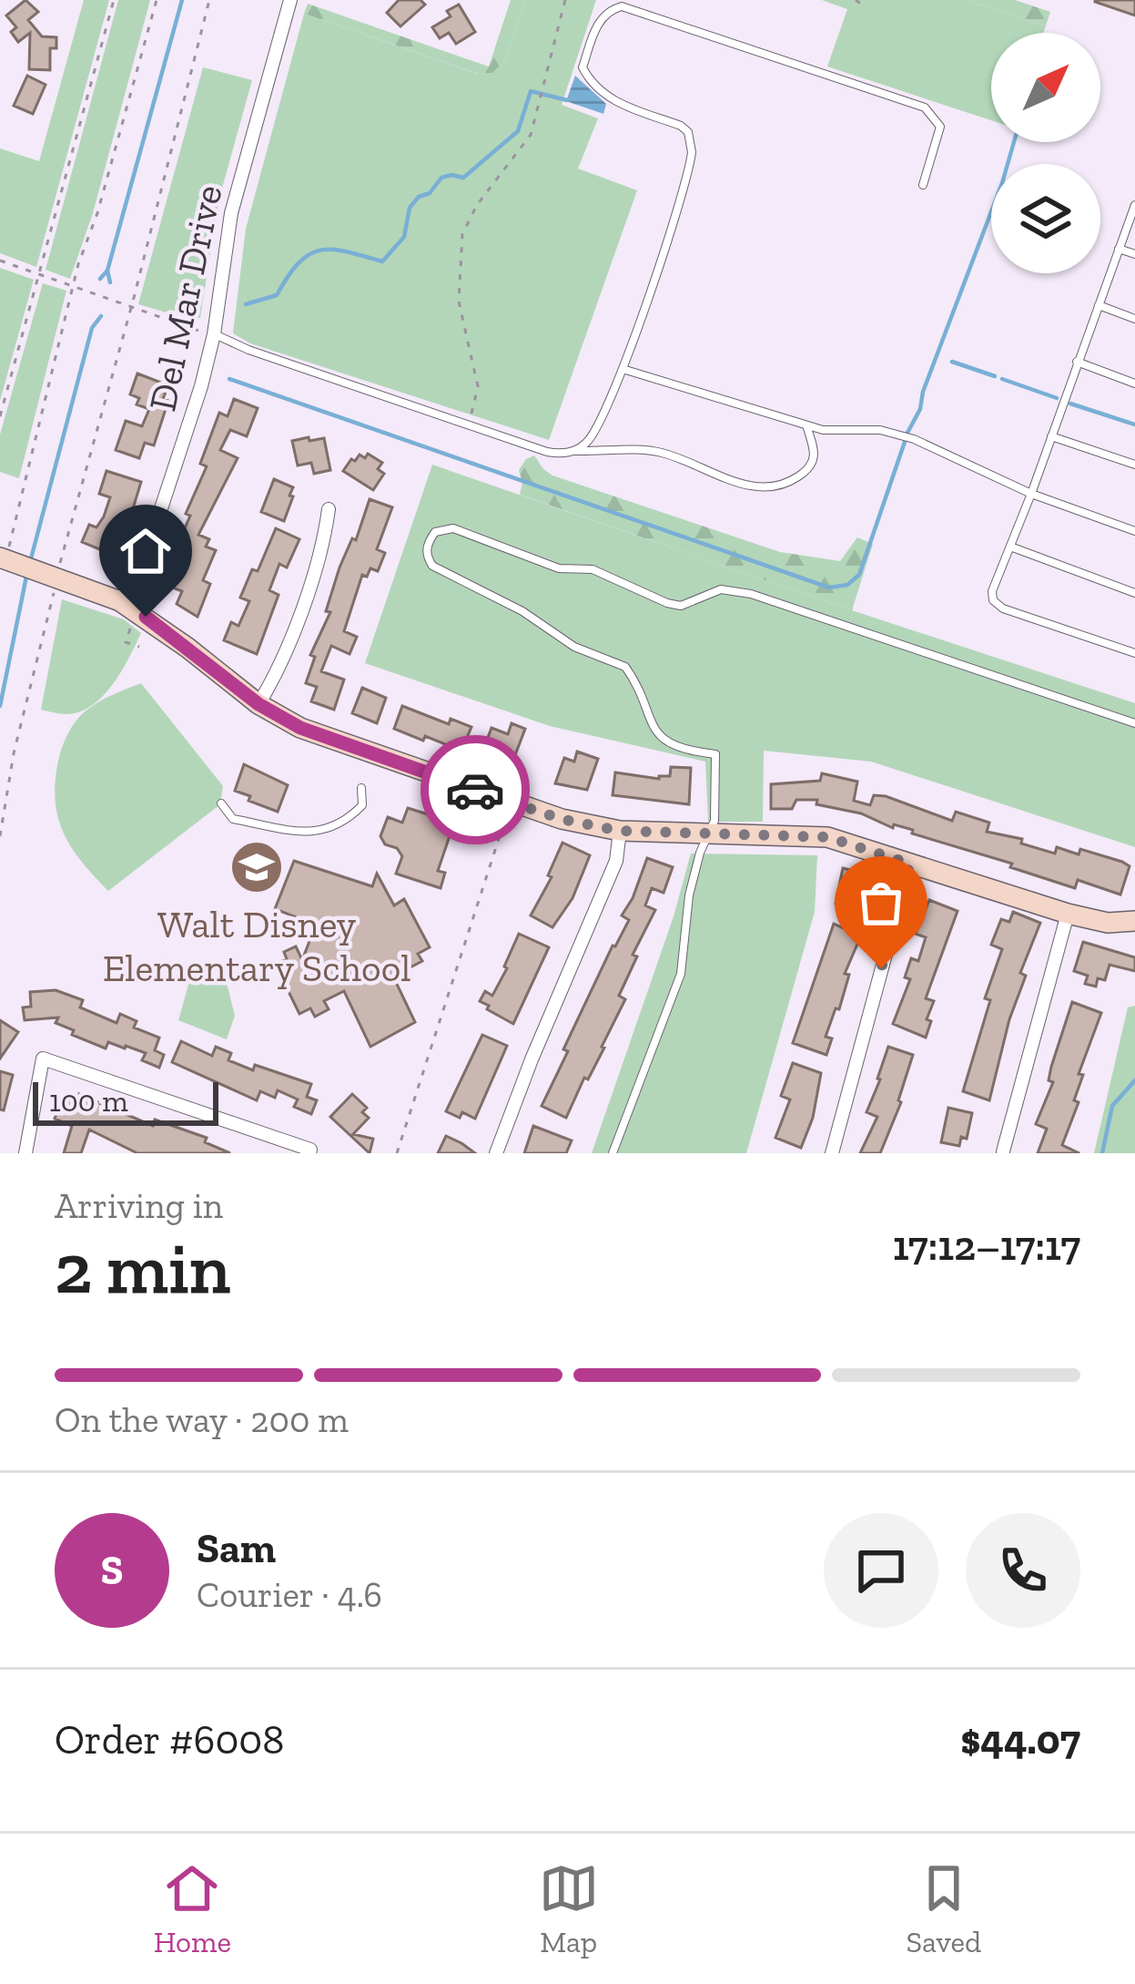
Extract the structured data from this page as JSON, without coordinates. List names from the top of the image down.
{
  "streets": {
    "street": ["Del Mar Drive"]
  },
  "places": {
    "school or university": ["Walt Disney Elementary School"]
  },
  "scale_bar": "100 m",
  "north": "top right",
  "page": {
    "scale": "100 m",
    "heading": ["2 min", "Arriving in", "17:12–17:17"],
    "panel": [
      "Sam",
      "Courier · 4.6",
      "Order #6008",
      "$44.07"
    ],
    "bar": "On the way · 200 m",
    "round": "S",
    "tabs": ["Home", "Map", "Saved"]
  }
}
